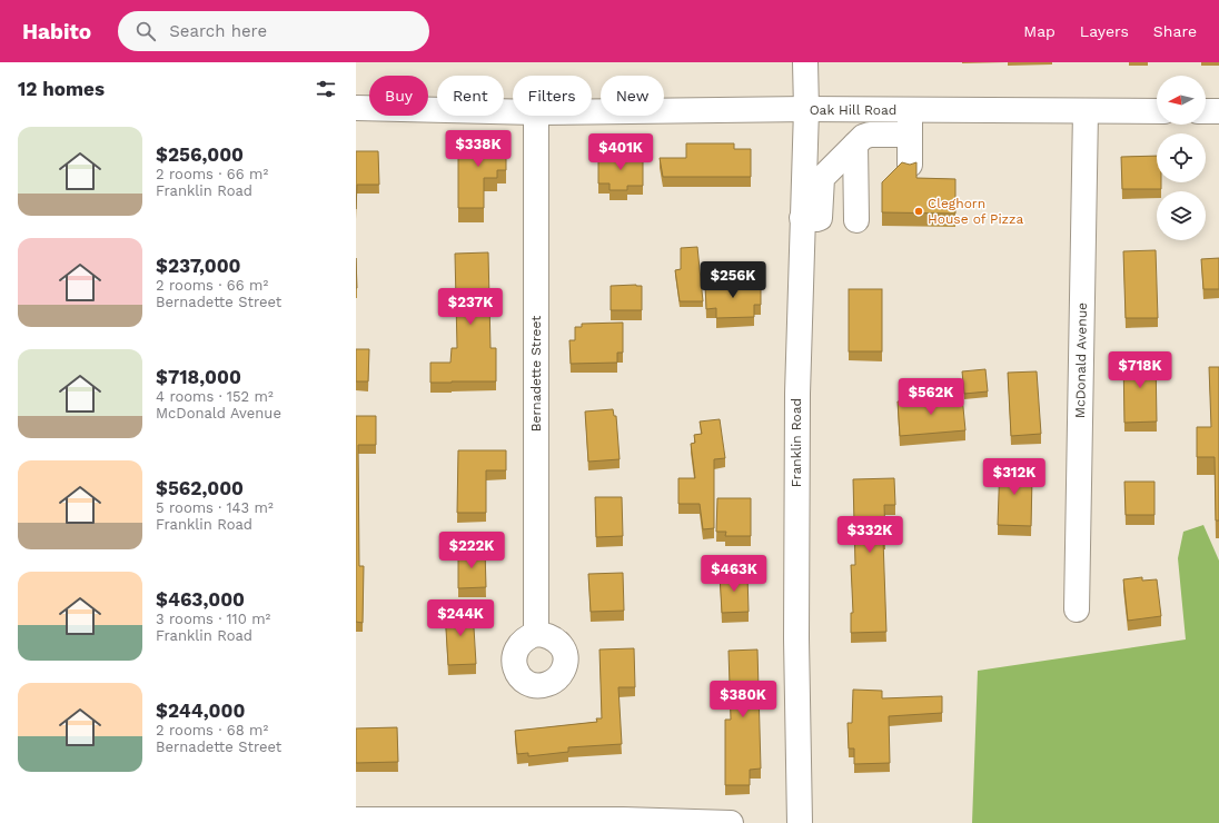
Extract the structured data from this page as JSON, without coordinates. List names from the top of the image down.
{
  "streets": {
    "street": [
      "Oak Hill Road",
      "McDonald Avenue",
      "Bernadette Street",
      "Franklin Road"
    ]
  },
  "crossings": [
    ["Oak Hill Road", "McDonald Avenue"],
    ["Oak Hill Road", "Franklin Road"]
  ],
  "places": ["Cleghorn House of Pizza"],
  "north": "left",
  "page": {
    "header": "Habito",
    "search": "Search here",
    "nav": ["Map", "Layers", "Share"],
    "heading": "12 homes",
    "chip": [
      "Buy",
      "Rent",
      "Filters",
      "New"
    ],
    "list": [
      {
        "name": "$256,000",
        "note": "2 rooms · 66 m² · Franklin Road"
      },
      {
        "name": "$237,000",
        "note": "2 rooms · 66 m² · Bernadette Street"
      },
      {
        "name": "$718,000",
        "note": "4 rooms · 152 m² · McDonald Avenue"
      },
      {
        "name": "$562,000",
        "note": "5 rooms · 143 m² · Franklin Road"
      },
      {
        "name": "$463,000",
        "note": "3 rooms · 110 m² · Franklin Road"
      },
      {
        "name": "$244,000",
        "note": "2 rooms · 68 m² · Bernadette Street"
      }
    ],
    "price": [
      "$338K",
      "$401K",
      "$256K",
      "$237K",
      "$718K",
      "$562K",
      "$312K",
      "$332K",
      "$222K",
      "$463K",
      "$244K",
      "$380K"
    ]
  }
}
